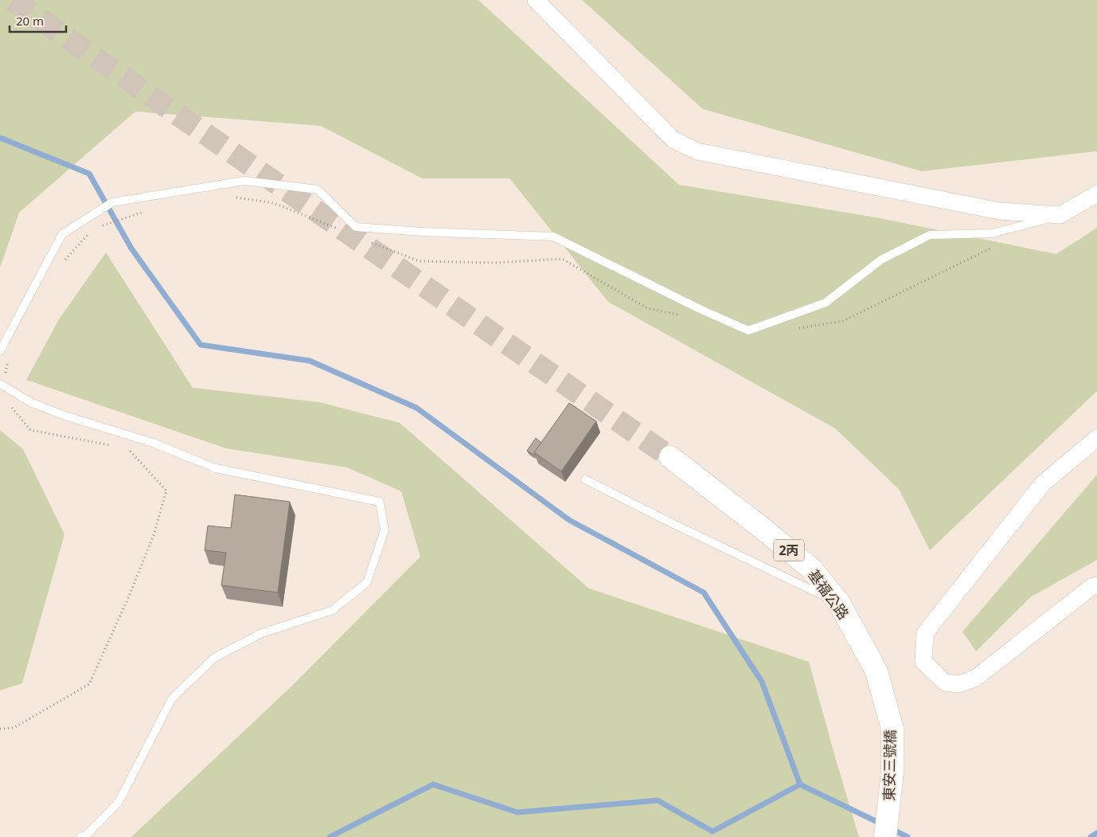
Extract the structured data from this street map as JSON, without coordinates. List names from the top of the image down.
{
  "streets": {
    "main road": ["2丙", "基福公路", "東安三號橋"]
  },
  "crossings": [
    ["基福公路", "東安三號橋"]
  ],
  "scale_bar": "20 m"
}
